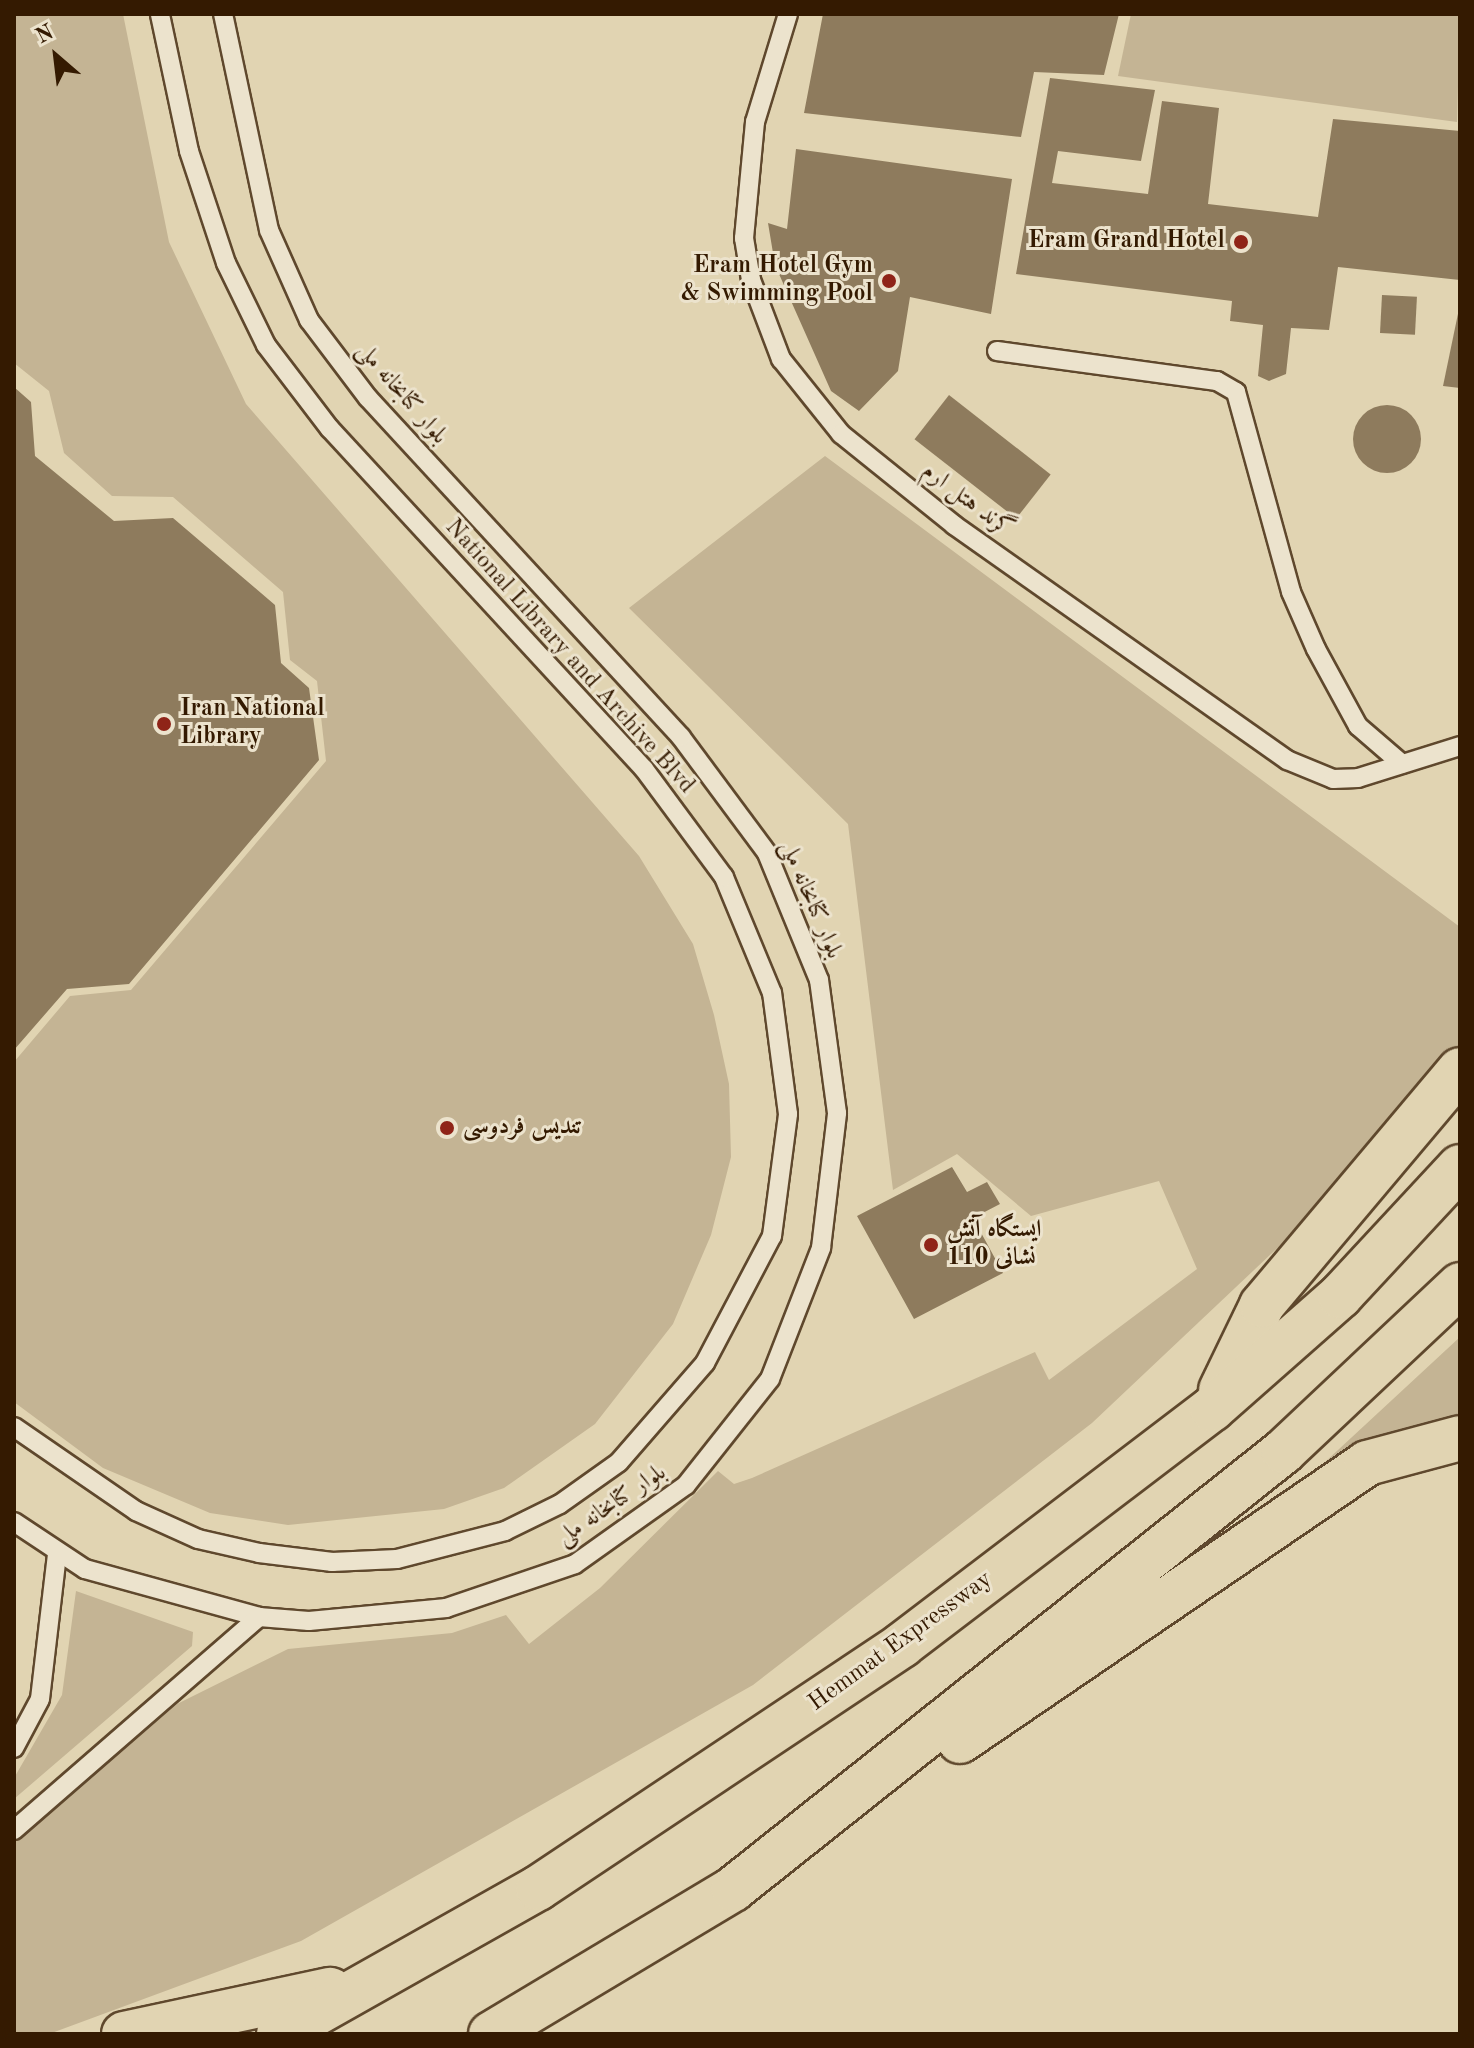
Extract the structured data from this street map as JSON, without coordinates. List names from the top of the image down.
{
  "streets": {
    "highway": ["Hemmat Expressway"],
    "lane": ["بلوار کتابخانه ملی", "گرند هتل ارم", "National Library and Archive Blvd"]
  },
  "places": [
    "Eram Grand Hotel",
    "Eram Hotel Gym & Swimming Pool",
    "Iran National Library",
    "تندیس فردوسی",
    "ایستگاه آتش نشانی 110"
  ],
  "north": "top left"
}
